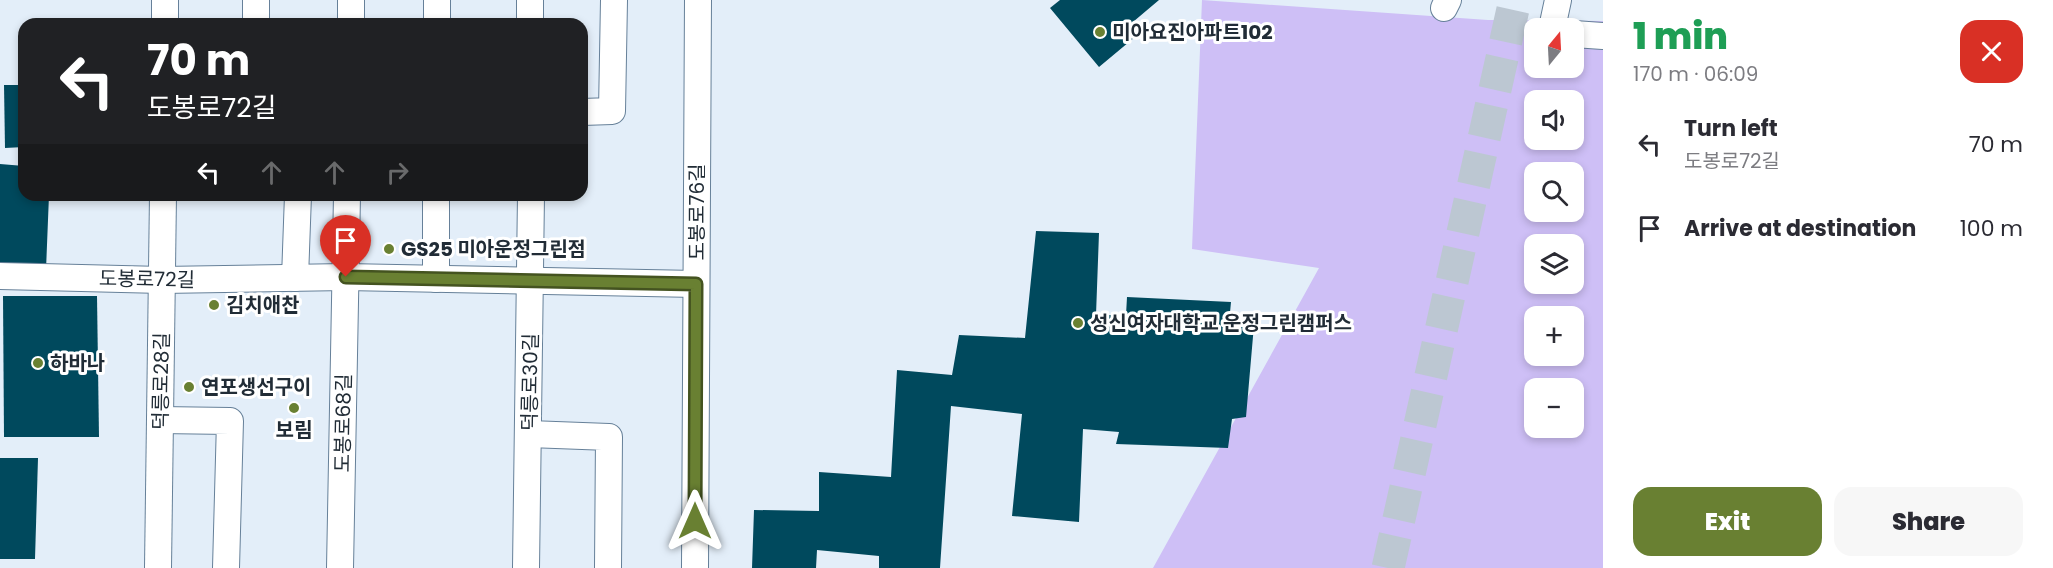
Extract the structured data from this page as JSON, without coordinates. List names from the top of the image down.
{
  "streets": {
    "street": [
      "도봉로76길",
      "도봉로72길",
      "덕릉로28길",
      "덕릉로30길",
      "도봉로68길"
    ]
  },
  "crossings": [
    ["도봉로76길", "도봉로72길"],
    ["도봉로72길", "덕릉로28길"],
    ["도봉로72길", "덕릉로30길"],
    ["도봉로72길", "도봉로68길"]
  ],
  "places": [
    "미아요진아파트102",
    "GS25 미아운정그린점",
    "김치애찬",
    "성신여자대학교 운정그린캠퍼스",
    "하바나",
    "연포생선구이",
    "보림"
  ],
  "north": "top",
  "page": {
    "heading": ["1 min", "170 m · 06:09"],
    "map_buttons": ["+", "−"],
    "turn": ["70 m", "도봉로72길"],
    "list": [
      {
        "name": "Turn left",
        "note": "도봉로72길",
        "value": "70 m"
      },
      {
        "name": "Arrive at destination",
        "value": "100 m"
      }
    ],
    "buttons": ["Exit", "Share"]
  }
}
